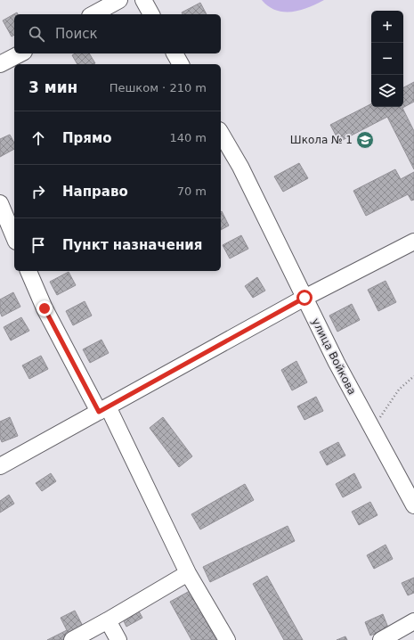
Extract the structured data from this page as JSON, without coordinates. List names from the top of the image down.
{
  "streets": {
    "street": ["улица Войкова"]
  },
  "places": {
    "school or university": ["Школа № 1"]
  },
  "page": {
    "map_buttons": ["+", "−"],
    "search": "Поиск",
    "heading": ["3 мин", "Пешком · 210 m"],
    "list": [
      ["Прямо", "140 m"],
      ["Направо", "70 m"],
      "Пункт назначения"
    ]
  }
}
